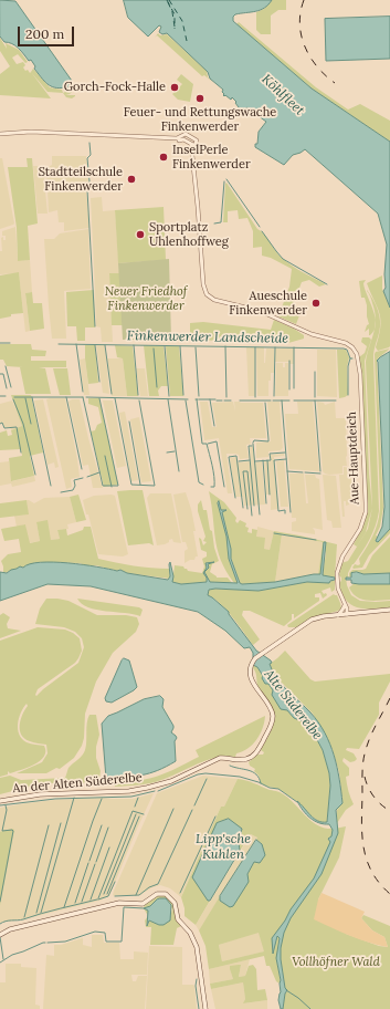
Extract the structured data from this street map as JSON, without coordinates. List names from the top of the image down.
{
  "streets": {
    "main road": ["An der Alten Süderelbe"],
    "street": ["Aue-Hauptdeich"]
  },
  "water": [
    "Köhlfleet",
    "Finkenwerder Landscheide",
    "Alte Süderelbe",
    "Lipp'sche Kuhlen"
  ],
  "parks": ["Neuer Friedhof Finkenwerder", "Vollhöfner Wald"],
  "places": [
    "Gorch-Fock-Halle",
    "Feuer- und Rettungswache Finkenwerder",
    "InselPerle Finkenwerder",
    "Stadtteilschule Finkenwerder",
    "Sportplatz Uhlenhoffweg",
    "Aueschule Finkenwerder"
  ],
  "scale_bar": "200 m"
}
